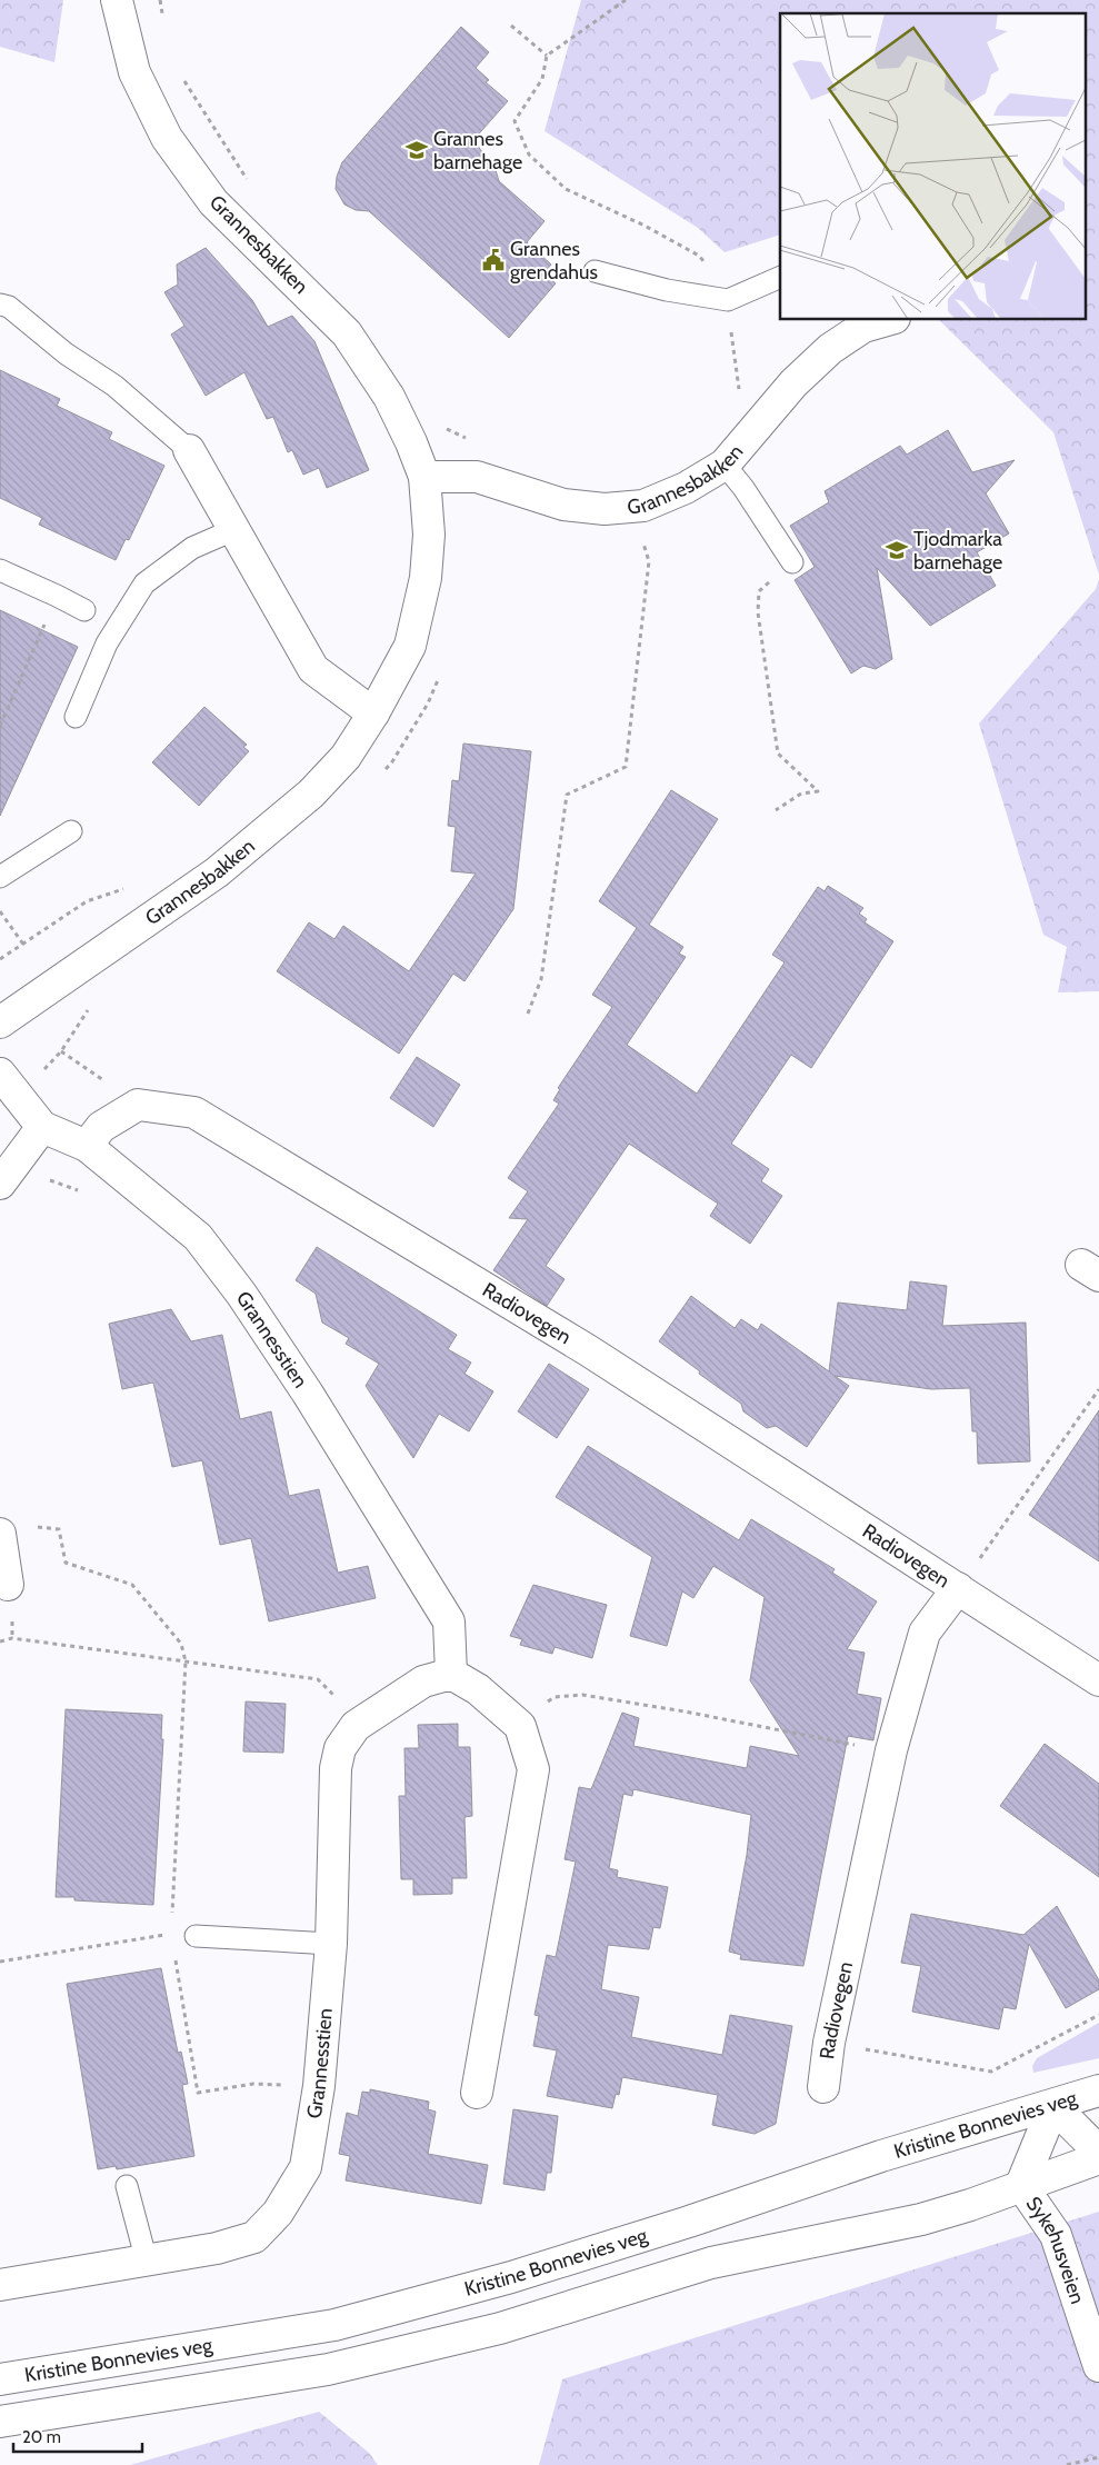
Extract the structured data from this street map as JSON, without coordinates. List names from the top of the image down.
{
  "streets": {
    "street": [
      "Grannesbakken",
      "Radiovegen",
      "Grannesstien",
      "Kristine Bonnevies veg",
      "Sykehusveien"
    ]
  },
  "crossings": [
    ["Kristine Bonnevies veg", "Sykehusveien"]
  ],
  "places": {
    "school or university": ["Grannes barnehage", "Tjodmarka barnehage"],
    "public building": ["Grannes grendahus"]
  },
  "scale_bar": "20 m"
}
